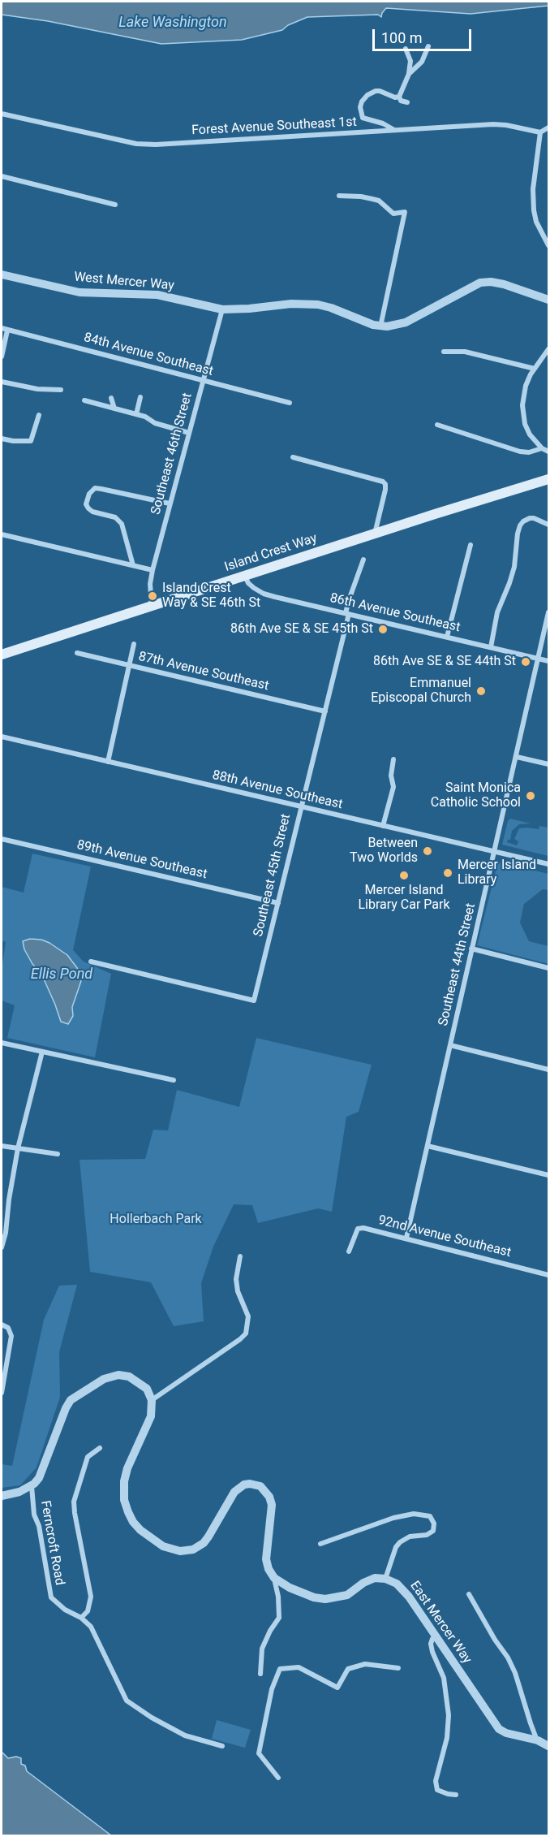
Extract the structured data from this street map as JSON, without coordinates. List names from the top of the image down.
{
  "streets": {
    "main road": ["Island Crest Way"],
    "street": [
      "Forest Avenue Southeast 1st",
      "West Mercer Way",
      "84th Avenue Southeast",
      "Southeast 46th Street",
      "86th Avenue Southeast",
      "87th Avenue Southeast",
      "88th Avenue Southeast",
      "89th Avenue Southeast",
      "Southeast 45th Street",
      "Southeast 44th Street",
      "92nd Avenue Southeast",
      "Ferncroft Road",
      "East Mercer Way"
    ]
  },
  "crossings": [
    ["West Mercer Way", "Southeast 46th Street"],
    ["84th Avenue Southeast", "Southeast 46th Street"],
    ["Southeast 46th Street", "Island Crest Way"],
    ["Island Crest Way", "86th Avenue Southeast"],
    ["86th Avenue Southeast", "Southeast 45th Street"],
    ["86th Avenue Southeast", "Southeast 44th Street"],
    ["87th Avenue Southeast", "Southeast 45th Street"],
    ["88th Avenue Southeast", "Southeast 45th Street"],
    ["88th Avenue Southeast", "Southeast 44th Street"],
    ["89th Avenue Southeast", "Southeast 45th Street"],
    ["Southeast 44th Street", "92nd Avenue Southeast"]
  ],
  "water": ["Lake Washington", "Ellis Pond"],
  "parks": ["Hollerbach Park"],
  "places": [
    "Island Crest Way & SE 46th St",
    "86th Ave SE & SE 45th St",
    "86th Ave SE & SE 44th St",
    "Emmanuel Episcopal Church",
    "Saint Monica Catholic School",
    "Between Two Worlds",
    "Mercer Island Library",
    "Mercer Island Library Car Park"
  ],
  "scale_bar": "100 m"
}
